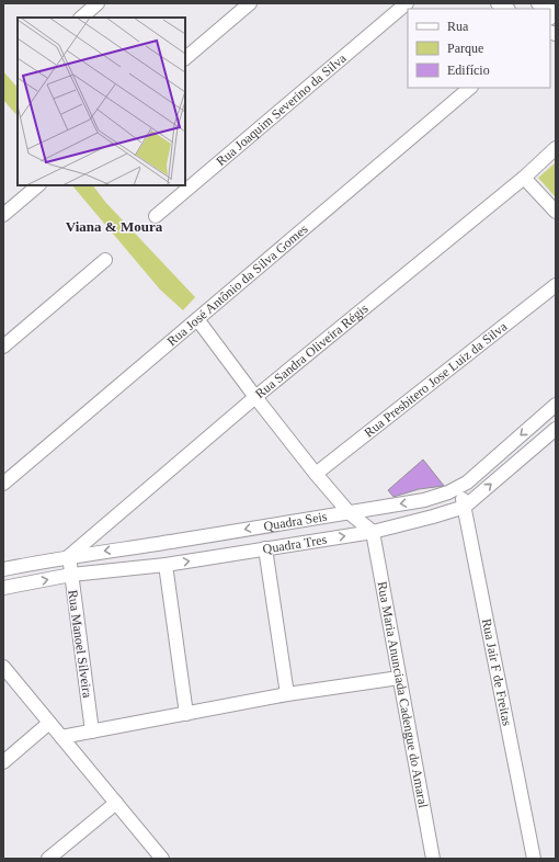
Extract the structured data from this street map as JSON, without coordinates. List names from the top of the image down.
{
  "streets": {
    "street": [
      "Rua Joaquim Severino da Silva",
      "Rua José Antônio da Silva Gomes",
      "Rua Sandra Oliveira Régis",
      "Rua Presbitero Jose Luiz da Silva",
      "Quadra Seis",
      "Quadra Tres",
      "Rua Manoel Silveira",
      "Rua Jair F de Freitas",
      "Rua Maria Anunciada Cadengue do Amaral"
    ]
  },
  "crossings": [
    ["Rua Sandra Oliveira Régis", "Quadra Seis"],
    ["Rua Sandra Oliveira Régis", "Rua Manoel Silveira"],
    ["Quadra Seis", "Rua Manoel Silveira"],
    ["Quadra Seis", "Rua Jair F de Freitas"],
    ["Quadra Tres", "Rua Manoel Silveira"],
    ["Quadra Tres", "Rua Jair F de Freitas"],
    ["Quadra Tres", "Rua Maria Anunciada Cadengue do Amaral"]
  ],
  "one_way": ["Quadra Seis", "Quadra Tres"],
  "districts": ["Viana & Moura"],
  "legend": ["Rua", "Parque", "Edifício"]
}
